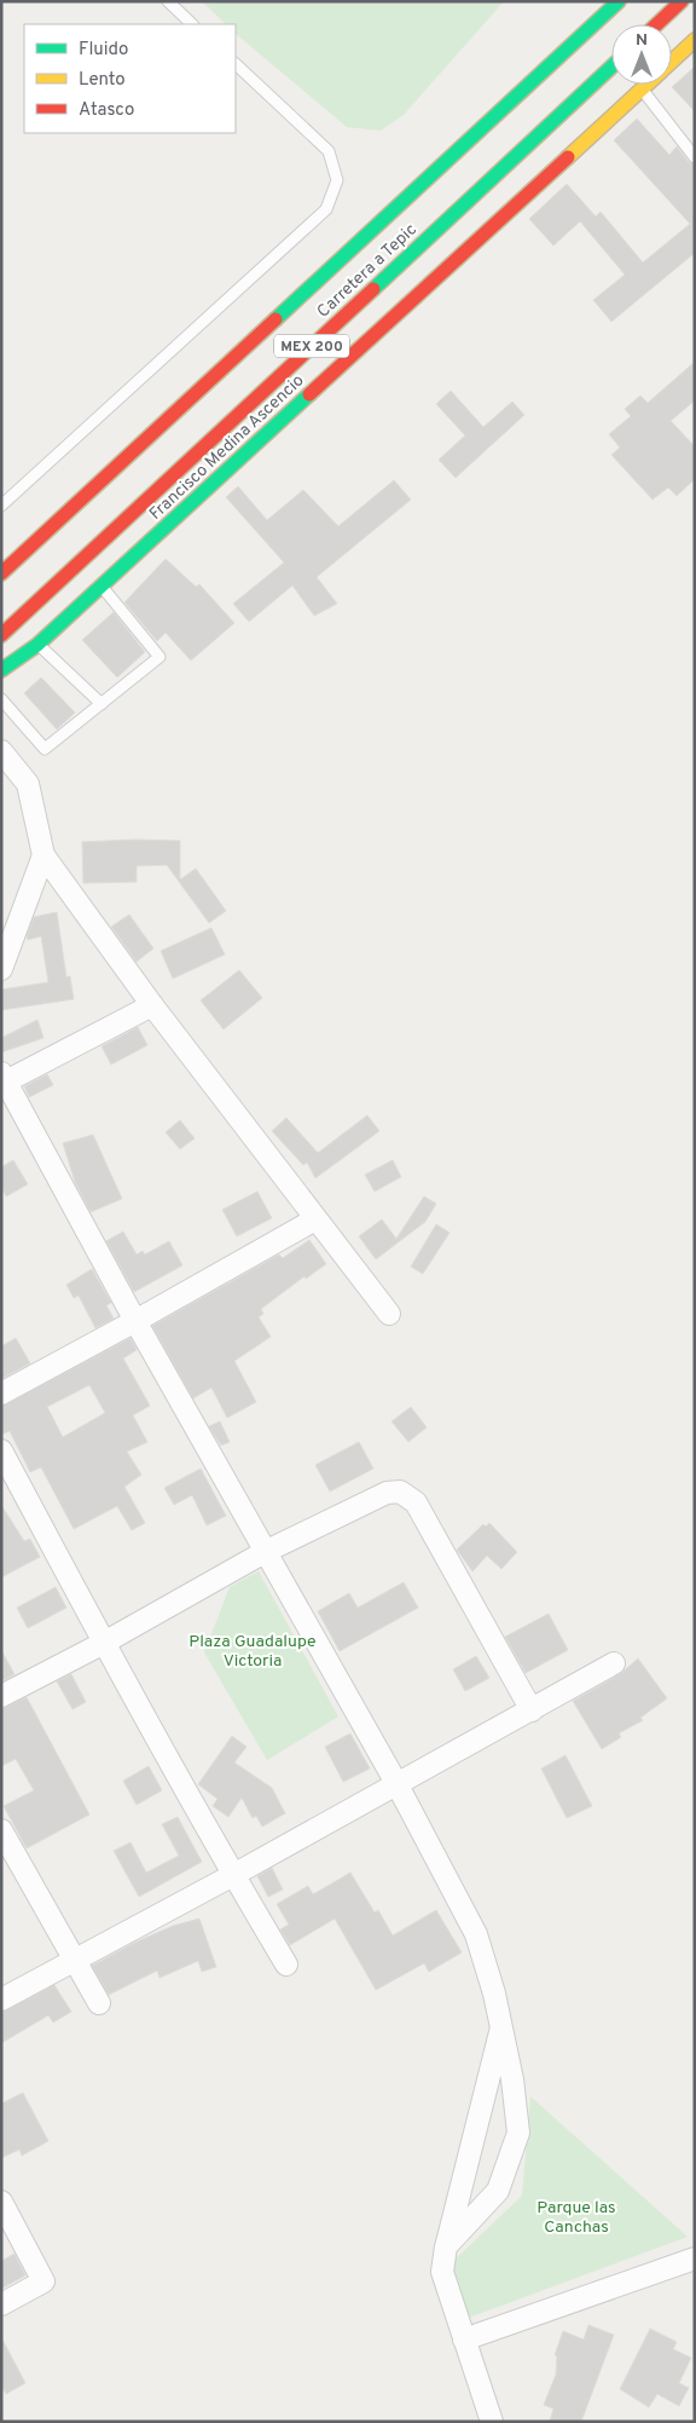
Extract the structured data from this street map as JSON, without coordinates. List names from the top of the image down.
{
  "streets": {
    "highway": ["Carretera a Tepic", "MEX 200", "Francisco Medina Ascencio"]
  },
  "parks": ["Plaza Guadalupe Victoria", "Parque las Canchas"],
  "legend": ["Fluido", "Lento", "Atasco"],
  "north": "top"
}
